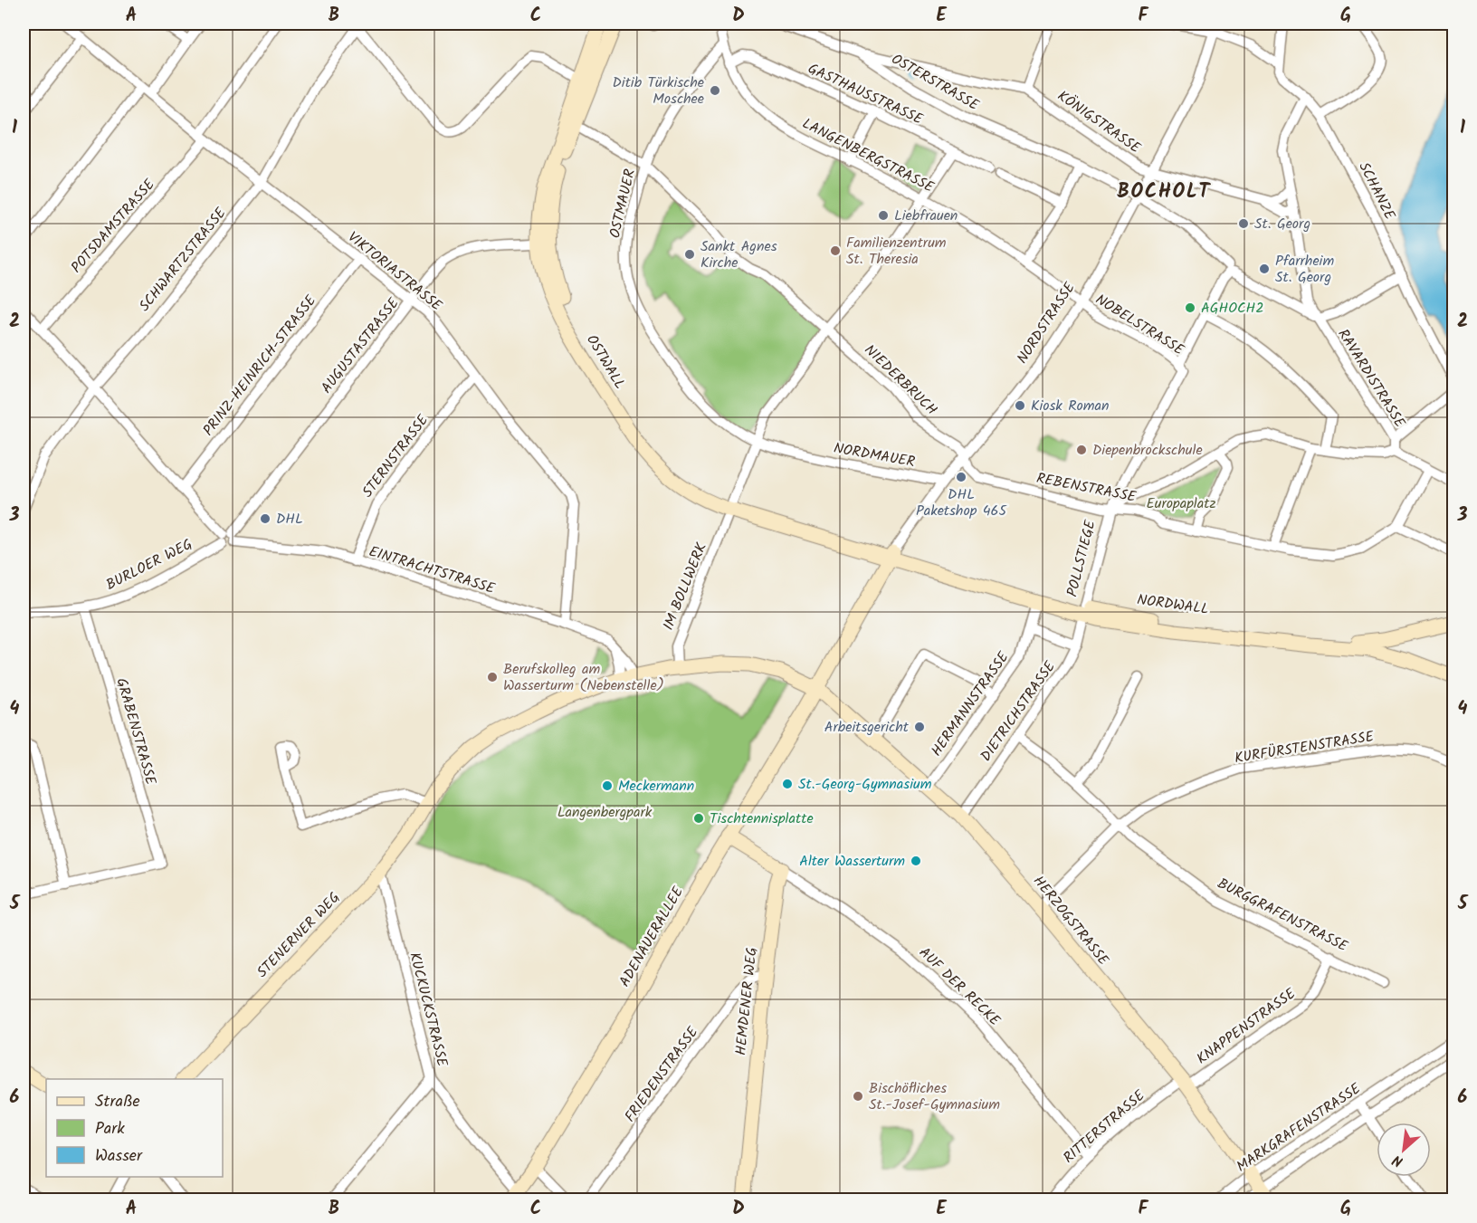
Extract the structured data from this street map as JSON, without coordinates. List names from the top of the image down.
{
  "streets": {
    "main road": [
      "OSTWALL",
      "NORDWALL",
      "HERZOGSTRASSE",
      "STENERNER WEG",
      "ADENAUERALLEE",
      "HEMDENER WEG"
    ],
    "street": [
      "OSTERSTRASSE",
      "GASTHAUSSTRASSE",
      "KÖNIGSTRASSE",
      "LANGENBERGSTRASSE",
      "SCHANZE",
      "OSTMAUER",
      "POTSDAMSTRASSE",
      "SCHWARTZSTRASSE",
      "VIKTORIASTRASSE",
      "NORDSTRASSE",
      "NOBELSTRASSE",
      "AUGUSTASTRASSE",
      "PRINZ-HEINRICH-STRASSE",
      "RAVARDISTRASSE",
      "NIEDERBRUCH",
      "NORDMAUER",
      "STERNSTRASSE",
      "REBENSTRASSE",
      "POLLSTIEGE",
      "BURLOER WEG",
      "EINTRACHTSTRASSE",
      "IM BOLLWERK",
      "HERMANNSTRASSE",
      "DIETRICHSTRASSE",
      "GRABENSTRASSE",
      "KURFÜRSTENSTRASSE",
      "BURGGRAFENSTRASSE",
      "AUF DER RECKE",
      "KUCKUCKSTRASSE",
      "KNAPPENSTRASSE",
      "FRIEDENSTRASSE",
      "RITTERSTRASSE",
      "MARKGRAFENSTRASSE"
    ]
  },
  "crossings": [
    ["OSTERSTRASSE", "KÖNIGSTRASSE"],
    ["OSTERSTRASSE", "NORDSTRASSE"],
    ["GASTHAUSSTRASSE", "LANGENBERGSTRASSE"],
    ["GASTHAUSSTRASSE", "IM BOLLWERK"],
    ["KÖNIGSTRASSE", "NORDSTRASSE"],
    ["KÖNIGSTRASSE", "RAVARDISTRASSE"],
    ["LANGENBERGSTRASSE", "OSTMAUER"],
    ["LANGENBERGSTRASSE", "NORDSTRASSE"],
    ["LANGENBERGSTRASSE", "NOBELSTRASSE"],
    ["LANGENBERGSTRASSE", "IM BOLLWERK"],
    ["SCHANZE", "RAVARDISTRASSE"],
    ["OSTMAUER", "NIEDERBRUCH"],
    ["OSTMAUER", "NORDMAUER"],
    ["OSTMAUER", "IM BOLLWERK"],
    ["POTSDAMSTRASSE", "VIKTORIASTRASSE"],
    ["SCHWARTZSTRASSE", "VIKTORIASTRASSE"],
    ["VIKTORIASTRASSE", "AUGUSTASTRASSE"],
    ["VIKTORIASTRASSE", "PRINZ-HEINRICH-STRASSE"],
    ["VIKTORIASTRASSE", "STERNSTRASSE"],
    ["VIKTORIASTRASSE", "EINTRACHTSTRASSE"],
    ["NORDSTRASSE", "NOBELSTRASSE"],
    ["NORDSTRASSE", "NIEDERBRUCH"],
    ["NORDSTRASSE", "REBENSTRASSE"],
    ["NOBELSTRASSE", "POLLSTIEGE"],
    ["AUGUSTASTRASSE", "OSTWALL"],
    ["AUGUSTASTRASSE", "BURLOER WEG"],
    ["AUGUSTASTRASSE", "EINTRACHTSTRASSE"],
    ["OSTWALL", "NIEDERBRUCH"],
    ["OSTWALL", "IM BOLLWERK"],
    ["OSTWALL", "NORDWALL"],
    ["RAVARDISTRASSE", "POLLSTIEGE"],
    ["NIEDERBRUCH", "REBENSTRASSE"],
    ["NIEDERBRUCH", "IM BOLLWERK"],
    ["NORDMAUER", "IM BOLLWERK"],
    ["STERNSTRASSE", "EINTRACHTSTRASSE"],
    ["REBENSTRASSE", "POLLSTIEGE"],
    ["POLLSTIEGE", "NORDWALL"],
    ["POLLSTIEGE", "DIETRICHSTRASSE"],
    ["BURLOER WEG", "EINTRACHTSTRASSE"],
    ["BURLOER WEG", "GRABENSTRASSE"],
    ["EINTRACHTSTRASSE", "STENERNER WEG"],
    ["IM BOLLWERK", "STENERNER WEG"],
    ["NORDWALL", "HERMANNSTRASSE"],
    ["NORDWALL", "DIETRICHSTRASSE"],
    ["HERMANNSTRASSE", "HERZOGSTRASSE"],
    ["DIETRICHSTRASSE", "BURGGRAFENSTRASSE"],
    ["DIETRICHSTRASSE", "HERZOGSTRASSE"],
    ["KURFÜRSTENSTRASSE", "BURGGRAFENSTRASSE"],
    ["KURFÜRSTENSTRASSE", "HERZOGSTRASSE"],
    ["BURGGRAFENSTRASSE", "KNAPPENSTRASSE"],
    ["HERZOGSTRASSE", "STENERNER WEG"],
    ["HERZOGSTRASSE", "ADENAUERALLEE"],
    ["HERZOGSTRASSE", "KNAPPENSTRASSE"],
    ["HERZOGSTRASSE", "RITTERSTRASSE"],
    ["HERZOGSTRASSE", "MARKGRAFENSTRASSE"],
    ["STENERNER WEG", "ADENAUERALLEE"],
    ["STENERNER WEG", "KUCKUCKSTRASSE"],
    ["ADENAUERALLEE", "KUCKUCKSTRASSE"],
    ["AUF DER RECKE", "HEMDENER WEG"],
    ["AUF DER RECKE", "RITTERSTRASSE"],
    ["HEMDENER WEG", "FRIEDENSTRASSE"],
    ["KNAPPENSTRASSE", "RITTERSTRASSE"]
  ],
  "districts": ["BOCHOLT"],
  "parks": ["Europaplatz", "Langenbergpark"],
  "places": [
    "Ditib Türkische Moschee",
    "Liebfrauen",
    "St. Georg",
    "Familienzentrum St. Theresia",
    "Sankt Agnes Kirche",
    "Pfarrheim St. Georg",
    "AGHOCH2",
    "Kiosk Roman",
    "Diepenbrockschule",
    "DHL Paketshop 465",
    "DHL",
    "Berufskolleg am Wasserturm (Nebenstelle)",
    "Arbeitsgericht",
    "St.-Georg-Gymnasium",
    "Meckermann",
    "Tischtennisplatte",
    "Alter Wasserturm",
    "Bischöfliches St.-Josef-Gymnasium"
  ],
  "legend": ["Straße", "Park", "Wasser"],
  "north": "bottom left",
  "grid": {
    "columns": [
      "A",
      "B",
      "C",
      "D",
      "E",
      "F",
      "G"
    ],
    "rows": [
      "1",
      "2",
      "3",
      "4",
      "5",
      "6"
    ]
  }
}
